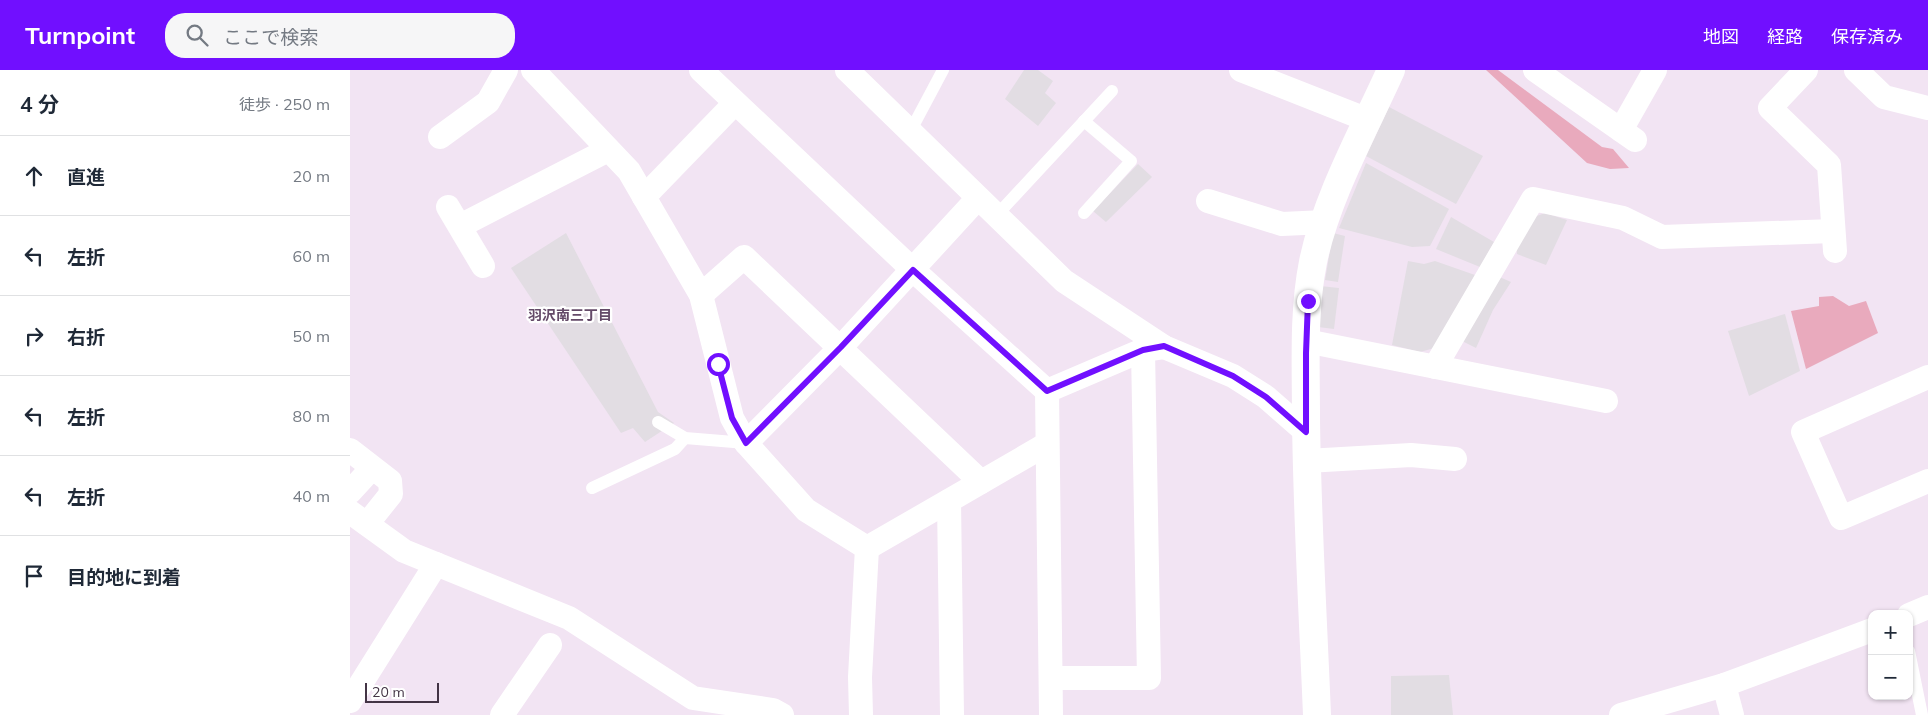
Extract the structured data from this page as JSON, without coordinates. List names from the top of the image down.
{
  "districts": ["羽沢南三丁目"],
  "scale_bar": "20 m",
  "page": {
    "header": "Turnpoint",
    "search": "ここで検索",
    "nav": ["地図", "経路", "保存済み"],
    "heading": ["4 分", "徒歩 · 250 m"],
    "list": [
      ["直進", "20 m"],
      ["左折", "60 m"],
      ["右折", "50 m"],
      ["左折", "80 m"],
      ["左折", "40 m"],
      "目的地に到着"
    ],
    "map_buttons": ["+", "−"],
    "scale": "20 m"
  }
}
